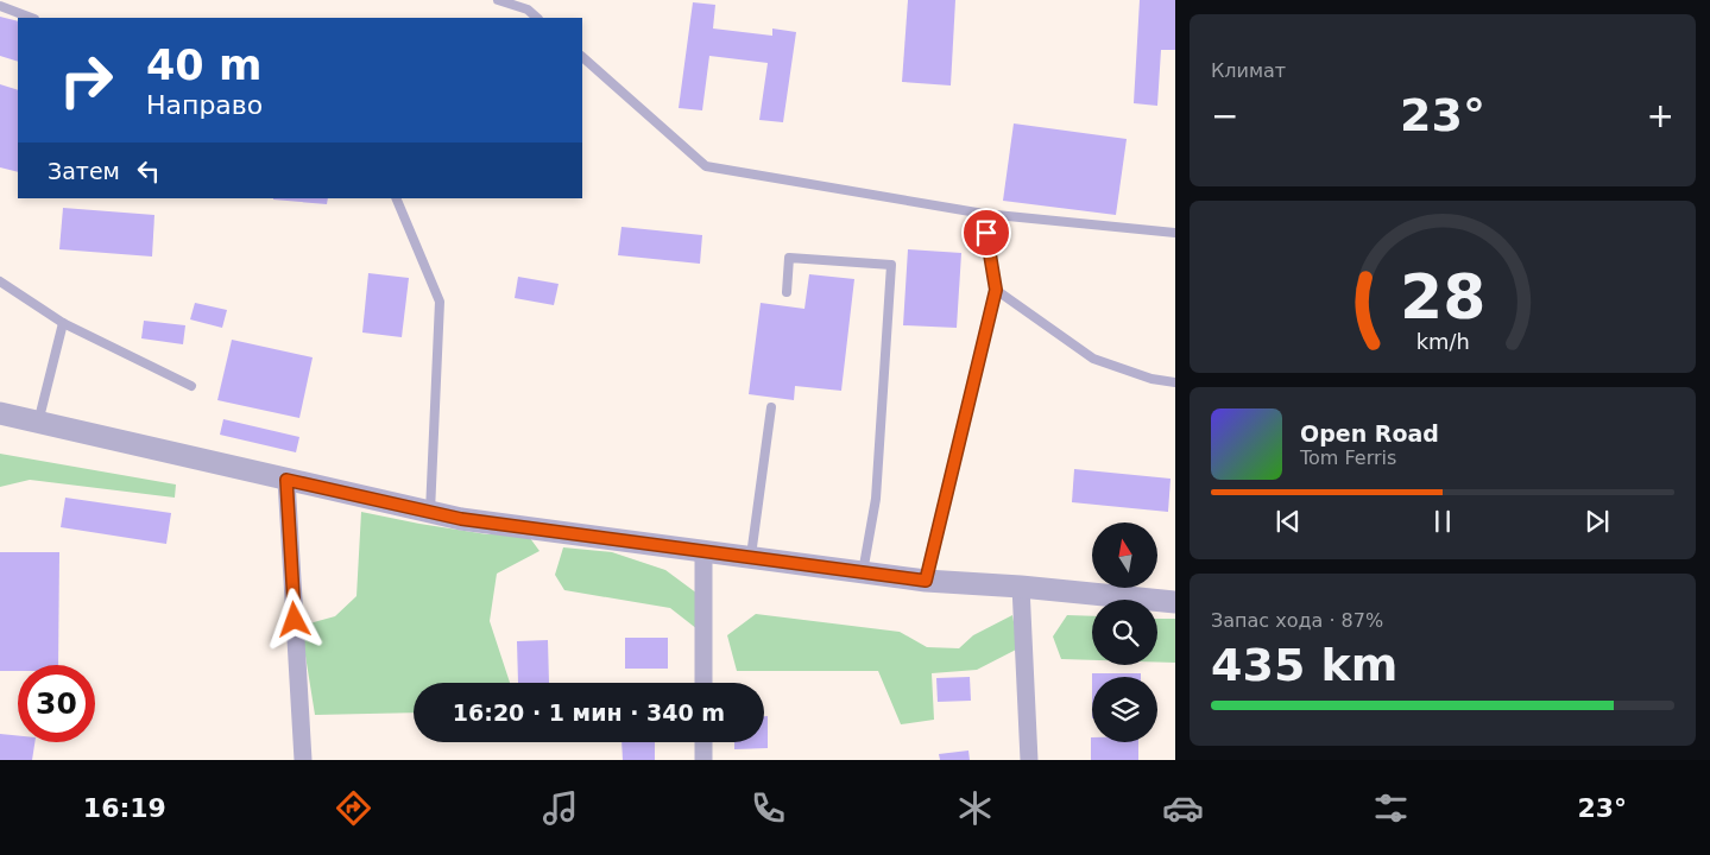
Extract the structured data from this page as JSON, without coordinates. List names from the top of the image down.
{
  "north": "top",
  "page": {
    "tile": [
      "Климат",
      ["Запас хода · 87%", "435 km"]
    ],
    "turn": ["40 m", "Направо"],
    "heat": ["−", "23°", "+"],
    "then": "Затем",
    "song": ["Open Road", "Tom Ferris"],
    "limit": "30",
    "trip": "16:20 · 1 мин · 340 m",
    "tabs": ["16:19", "23°"],
    "gauge": ["28", "km/h"]
  }
}
